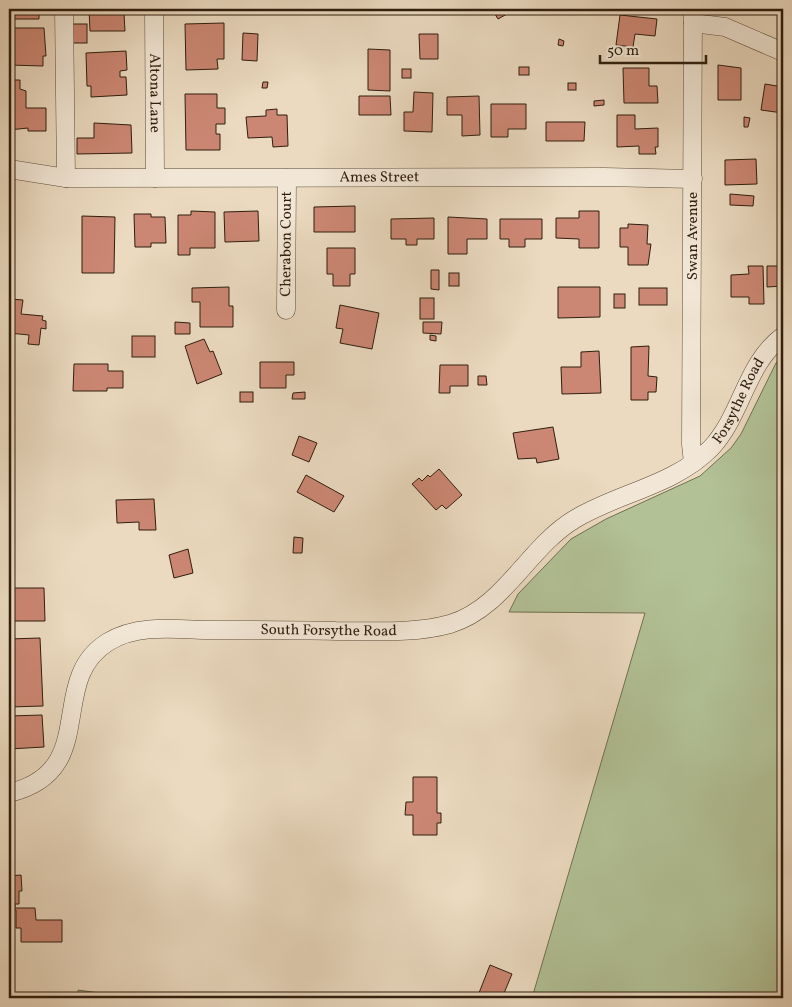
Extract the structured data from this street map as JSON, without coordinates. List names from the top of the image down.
{
  "streets": {
    "street": [
      "Altona Lane",
      "Ames Street",
      "Swan Avenue",
      "Cherabon Court",
      "Forsythe Road",
      "South Forsythe Road"
    ]
  },
  "crossings": [
    ["Altona Lane", "Ames Street"],
    ["Ames Street", "Swan Avenue"],
    ["Ames Street", "Cherabon Court"],
    ["Swan Avenue", "Forsythe Road"],
    ["Swan Avenue", "South Forsythe Road"],
    ["Forsythe Road", "South Forsythe Road"]
  ],
  "scale_bar": "50 m"
}
